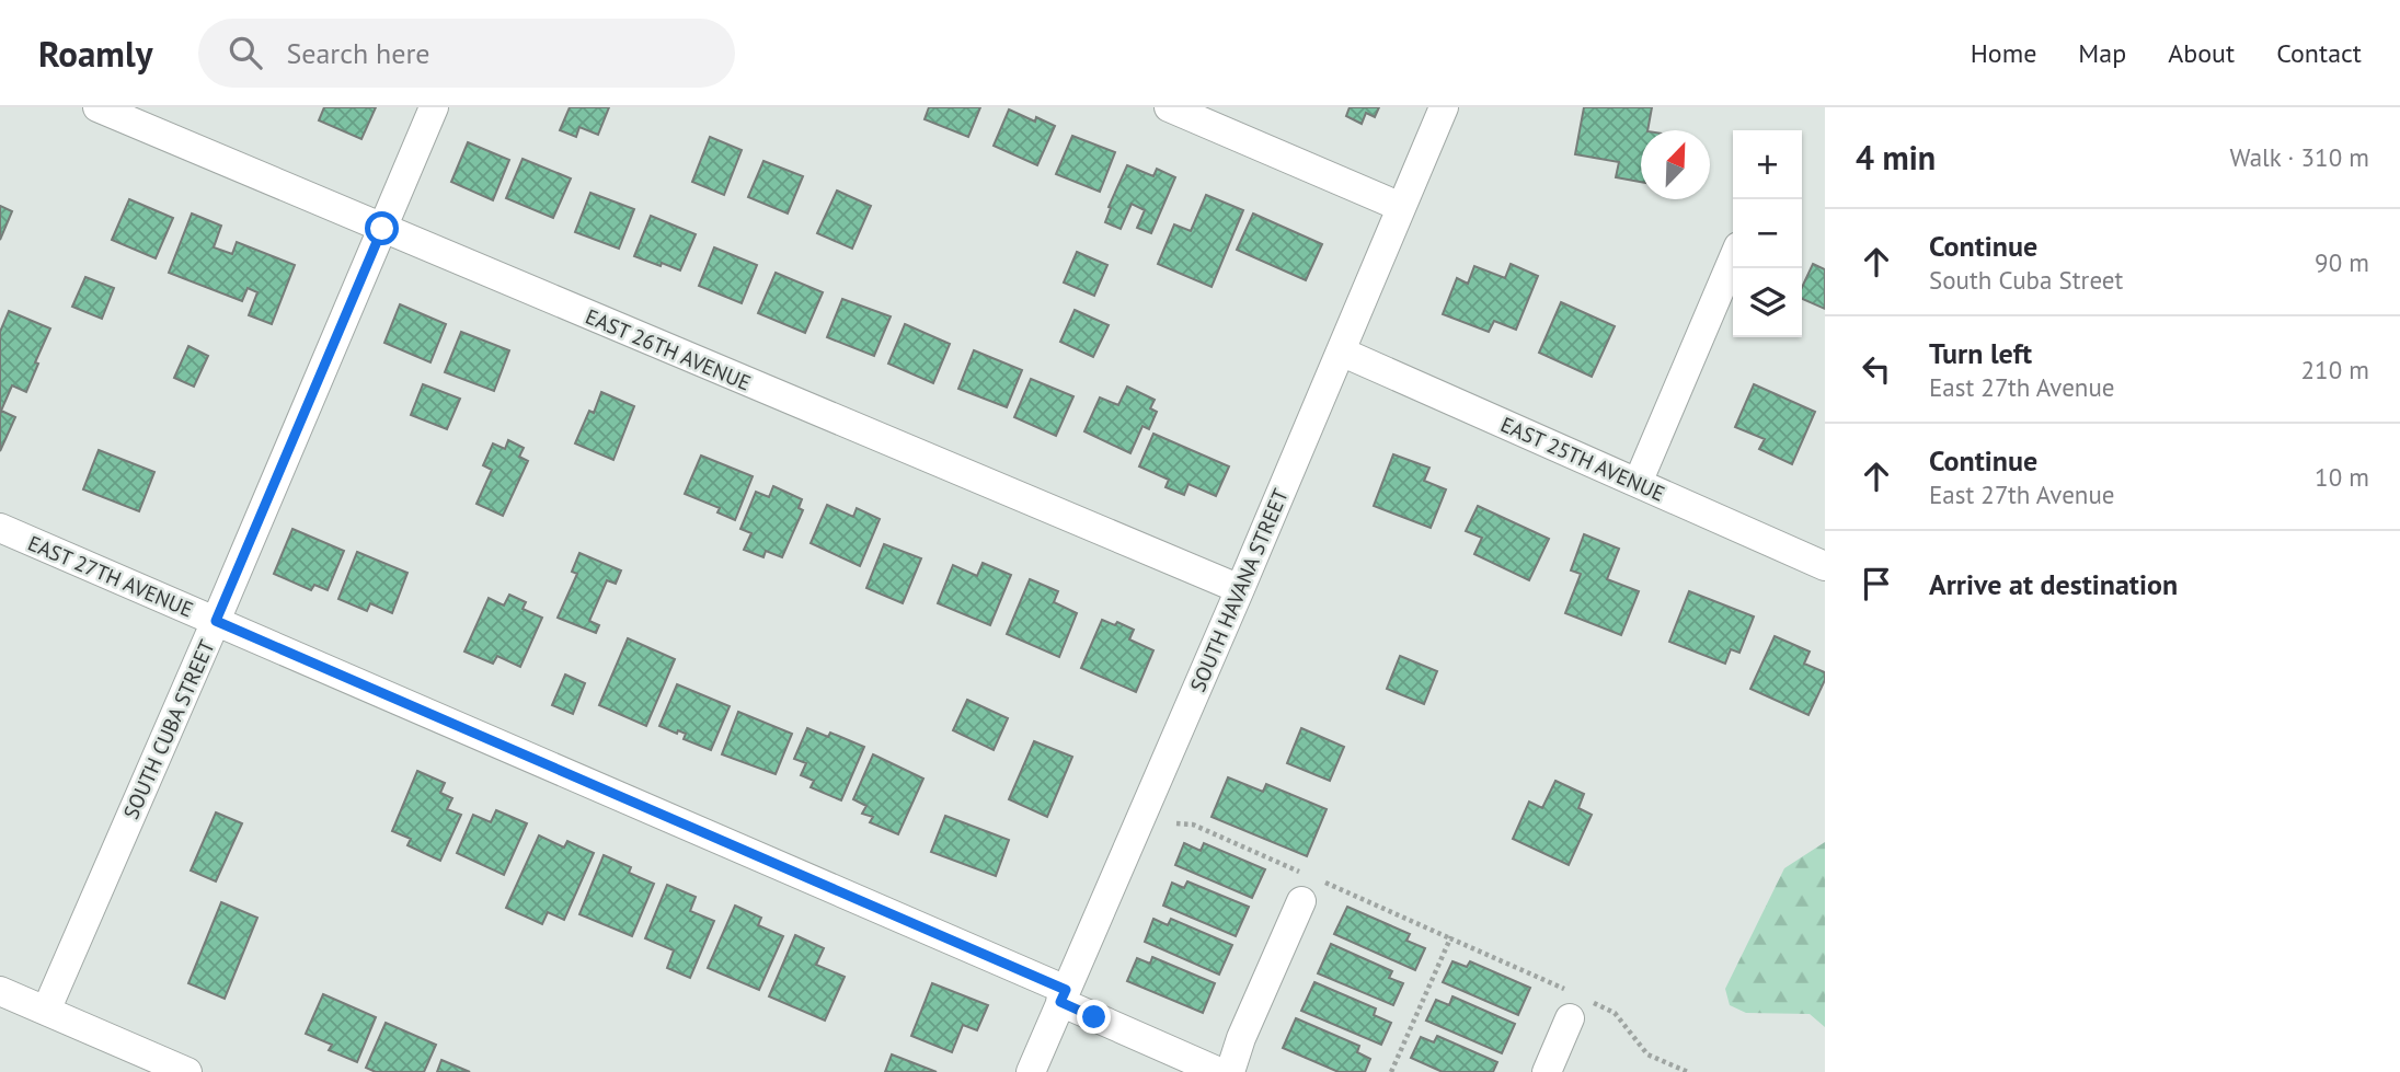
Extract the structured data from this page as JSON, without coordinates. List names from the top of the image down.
{
  "streets": {
    "street": [
      "EAST 26TH AVENUE",
      "EAST 25TH AVENUE",
      "EAST 27TH AVENUE",
      "SOUTH HAVANA STREET",
      "SOUTH CUBA STREET"
    ]
  },
  "crossings": [
    ["EAST 26TH AVENUE", "SOUTH HAVANA STREET"],
    ["EAST 26TH AVENUE", "SOUTH CUBA STREET"],
    ["EAST 25TH AVENUE", "SOUTH HAVANA STREET"],
    ["EAST 27TH AVENUE", "SOUTH HAVANA STREET"],
    ["EAST 27TH AVENUE", "SOUTH CUBA STREET"]
  ],
  "north": "top right",
  "page": {
    "header": "Roamly",
    "search": "Search here",
    "nav": [
      "Home",
      "Map",
      "About",
      "Contact"
    ],
    "heading": ["4 min", "Walk · 310 m"],
    "map_buttons": ["+", "−"],
    "list": [
      ["Continue", "South Cuba Street", "90 m"],
      ["Turn left", "East 27th Avenue", "210 m"],
      ["Continue", "East 27th Avenue", "10 m"],
      "Arrive at destination"
    ]
  }
}
